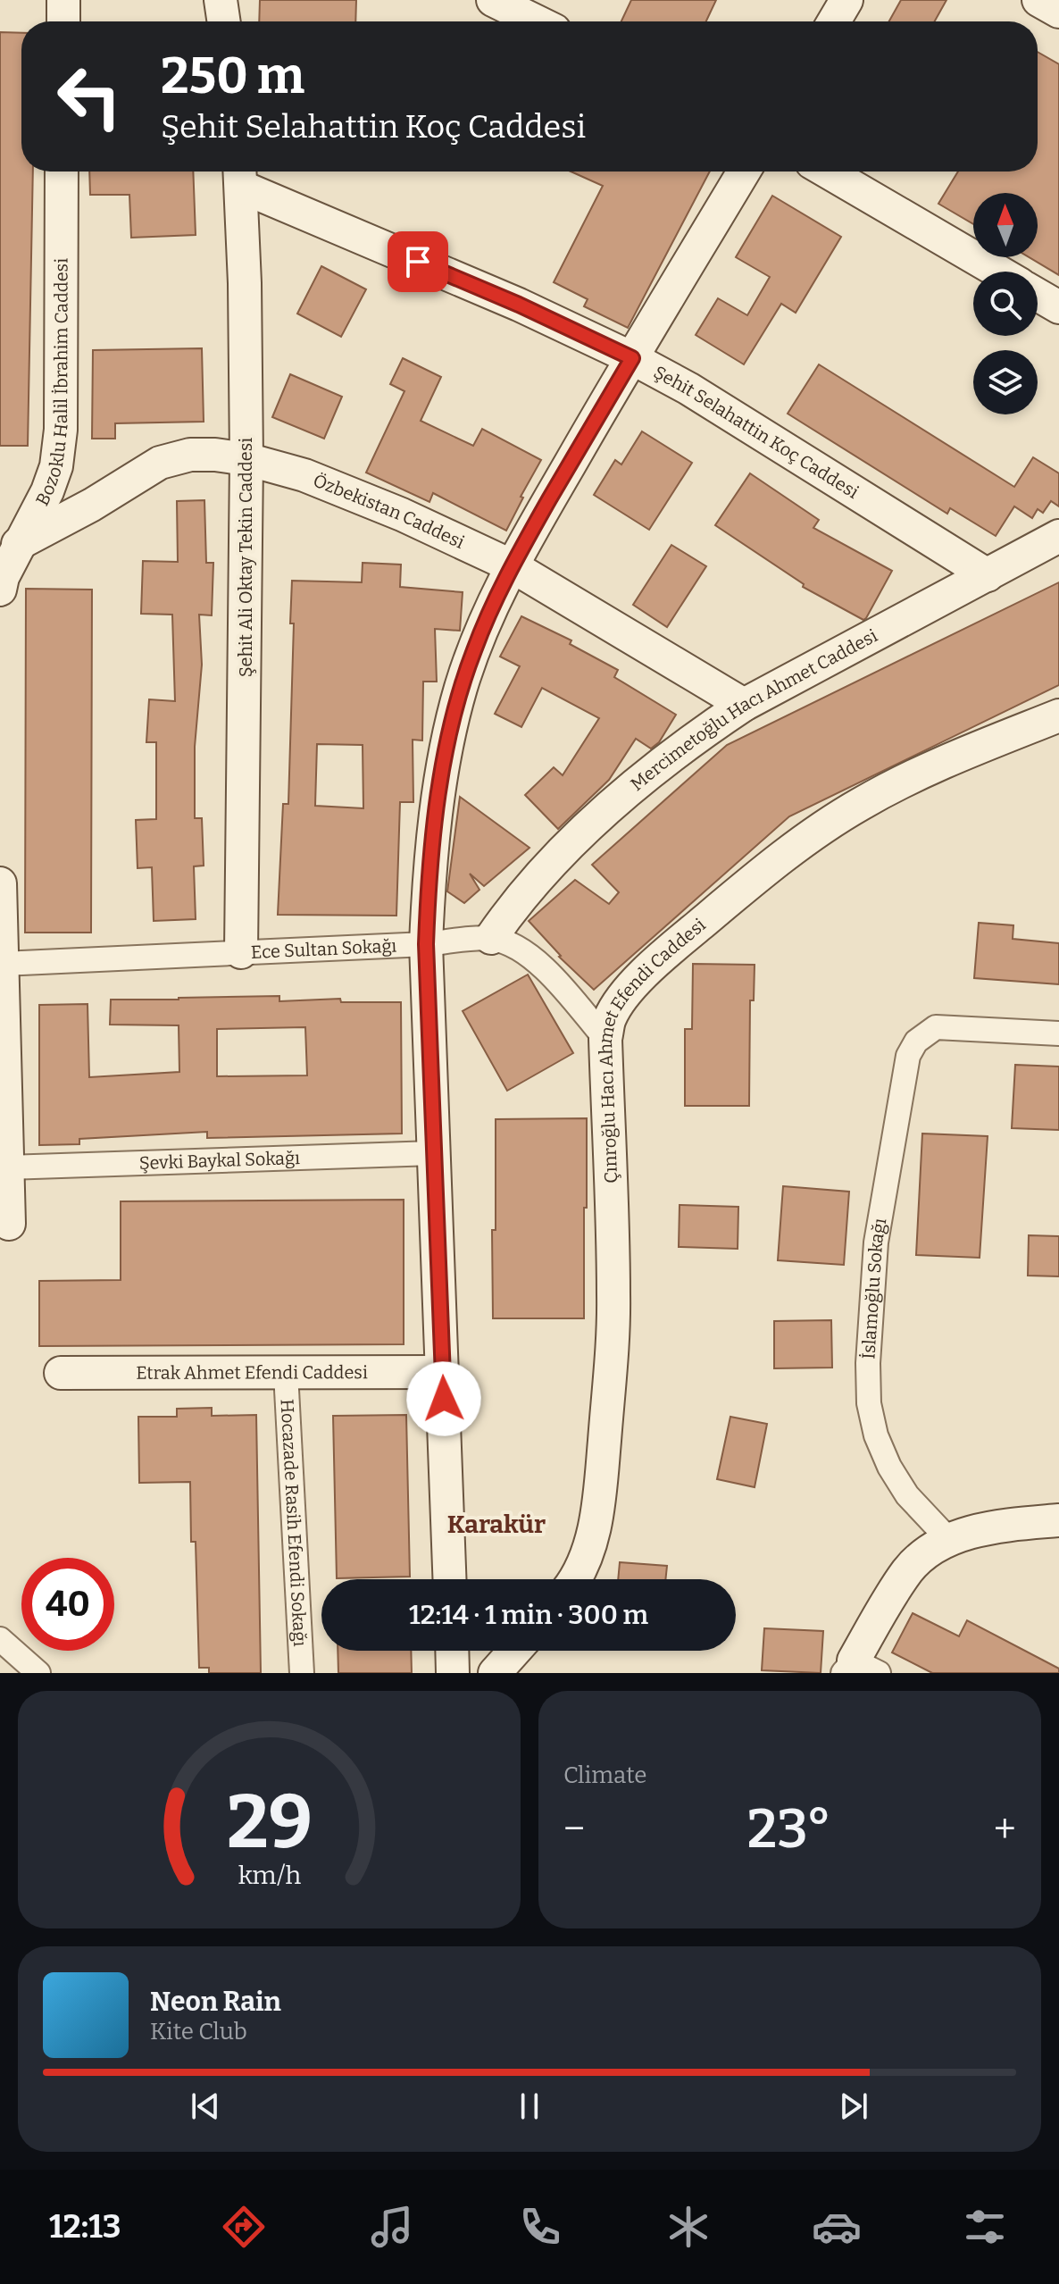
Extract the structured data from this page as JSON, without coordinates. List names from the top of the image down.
{
  "streets": {
    "street": [
      "Bozoklu Halil İbrahim Caddesi",
      "Şehit Selahattin Koç Caddesi",
      "Özbekistan Caddesi",
      "Şehit Ali Oktay Tekin Caddesi",
      "Mercimetoğlu Hacı Ahmet Caddesi",
      "Ece Sultan Sokağı",
      "Çınroğlu Hacı Ahmet Efendi Caddesi",
      "Şevki Baykal Sokağı",
      "İslamoğlu Sokağı",
      "Etrak Ahmet Efendi Caddesi",
      "Hocazade Rasih Efendi Sokağı"
    ]
  },
  "crossings": [
    ["Bozoklu Halil İbrahim Caddesi", "Özbekistan Caddesi"],
    ["Şehit Selahattin Koç Caddesi", "Şehit Ali Oktay Tekin Caddesi"],
    ["Şehit Selahattin Koç Caddesi", "Mercimetoğlu Hacı Ahmet Caddesi"],
    ["Özbekistan Caddesi", "Şehit Ali Oktay Tekin Caddesi"],
    ["Özbekistan Caddesi", "Mercimetoğlu Hacı Ahmet Caddesi"],
    ["Şehit Ali Oktay Tekin Caddesi", "Ece Sultan Sokağı"],
    ["Mercimetoğlu Hacı Ahmet Caddesi", "Ece Sultan Sokağı"],
    ["Ece Sultan Sokağı", "Çınroğlu Hacı Ahmet Efendi Caddesi"],
    ["Etrak Ahmet Efendi Caddesi", "Hocazade Rasih Efendi Sokağı"]
  ],
  "districts": ["Karakür"],
  "north": "top",
  "page": {
    "turn": ["250 m", "Şehit Selahattin Koç Caddesi"],
    "limit": "40",
    "trip": "12:14 · 1 min · 300 m",
    "tile": "Climate",
    "heat": ["−", "23°", "+"],
    "song": ["Neon Rain", "Kite Club"],
    "tabs": "12:13",
    "gauge": ["29", "km/h"]
  }
}
